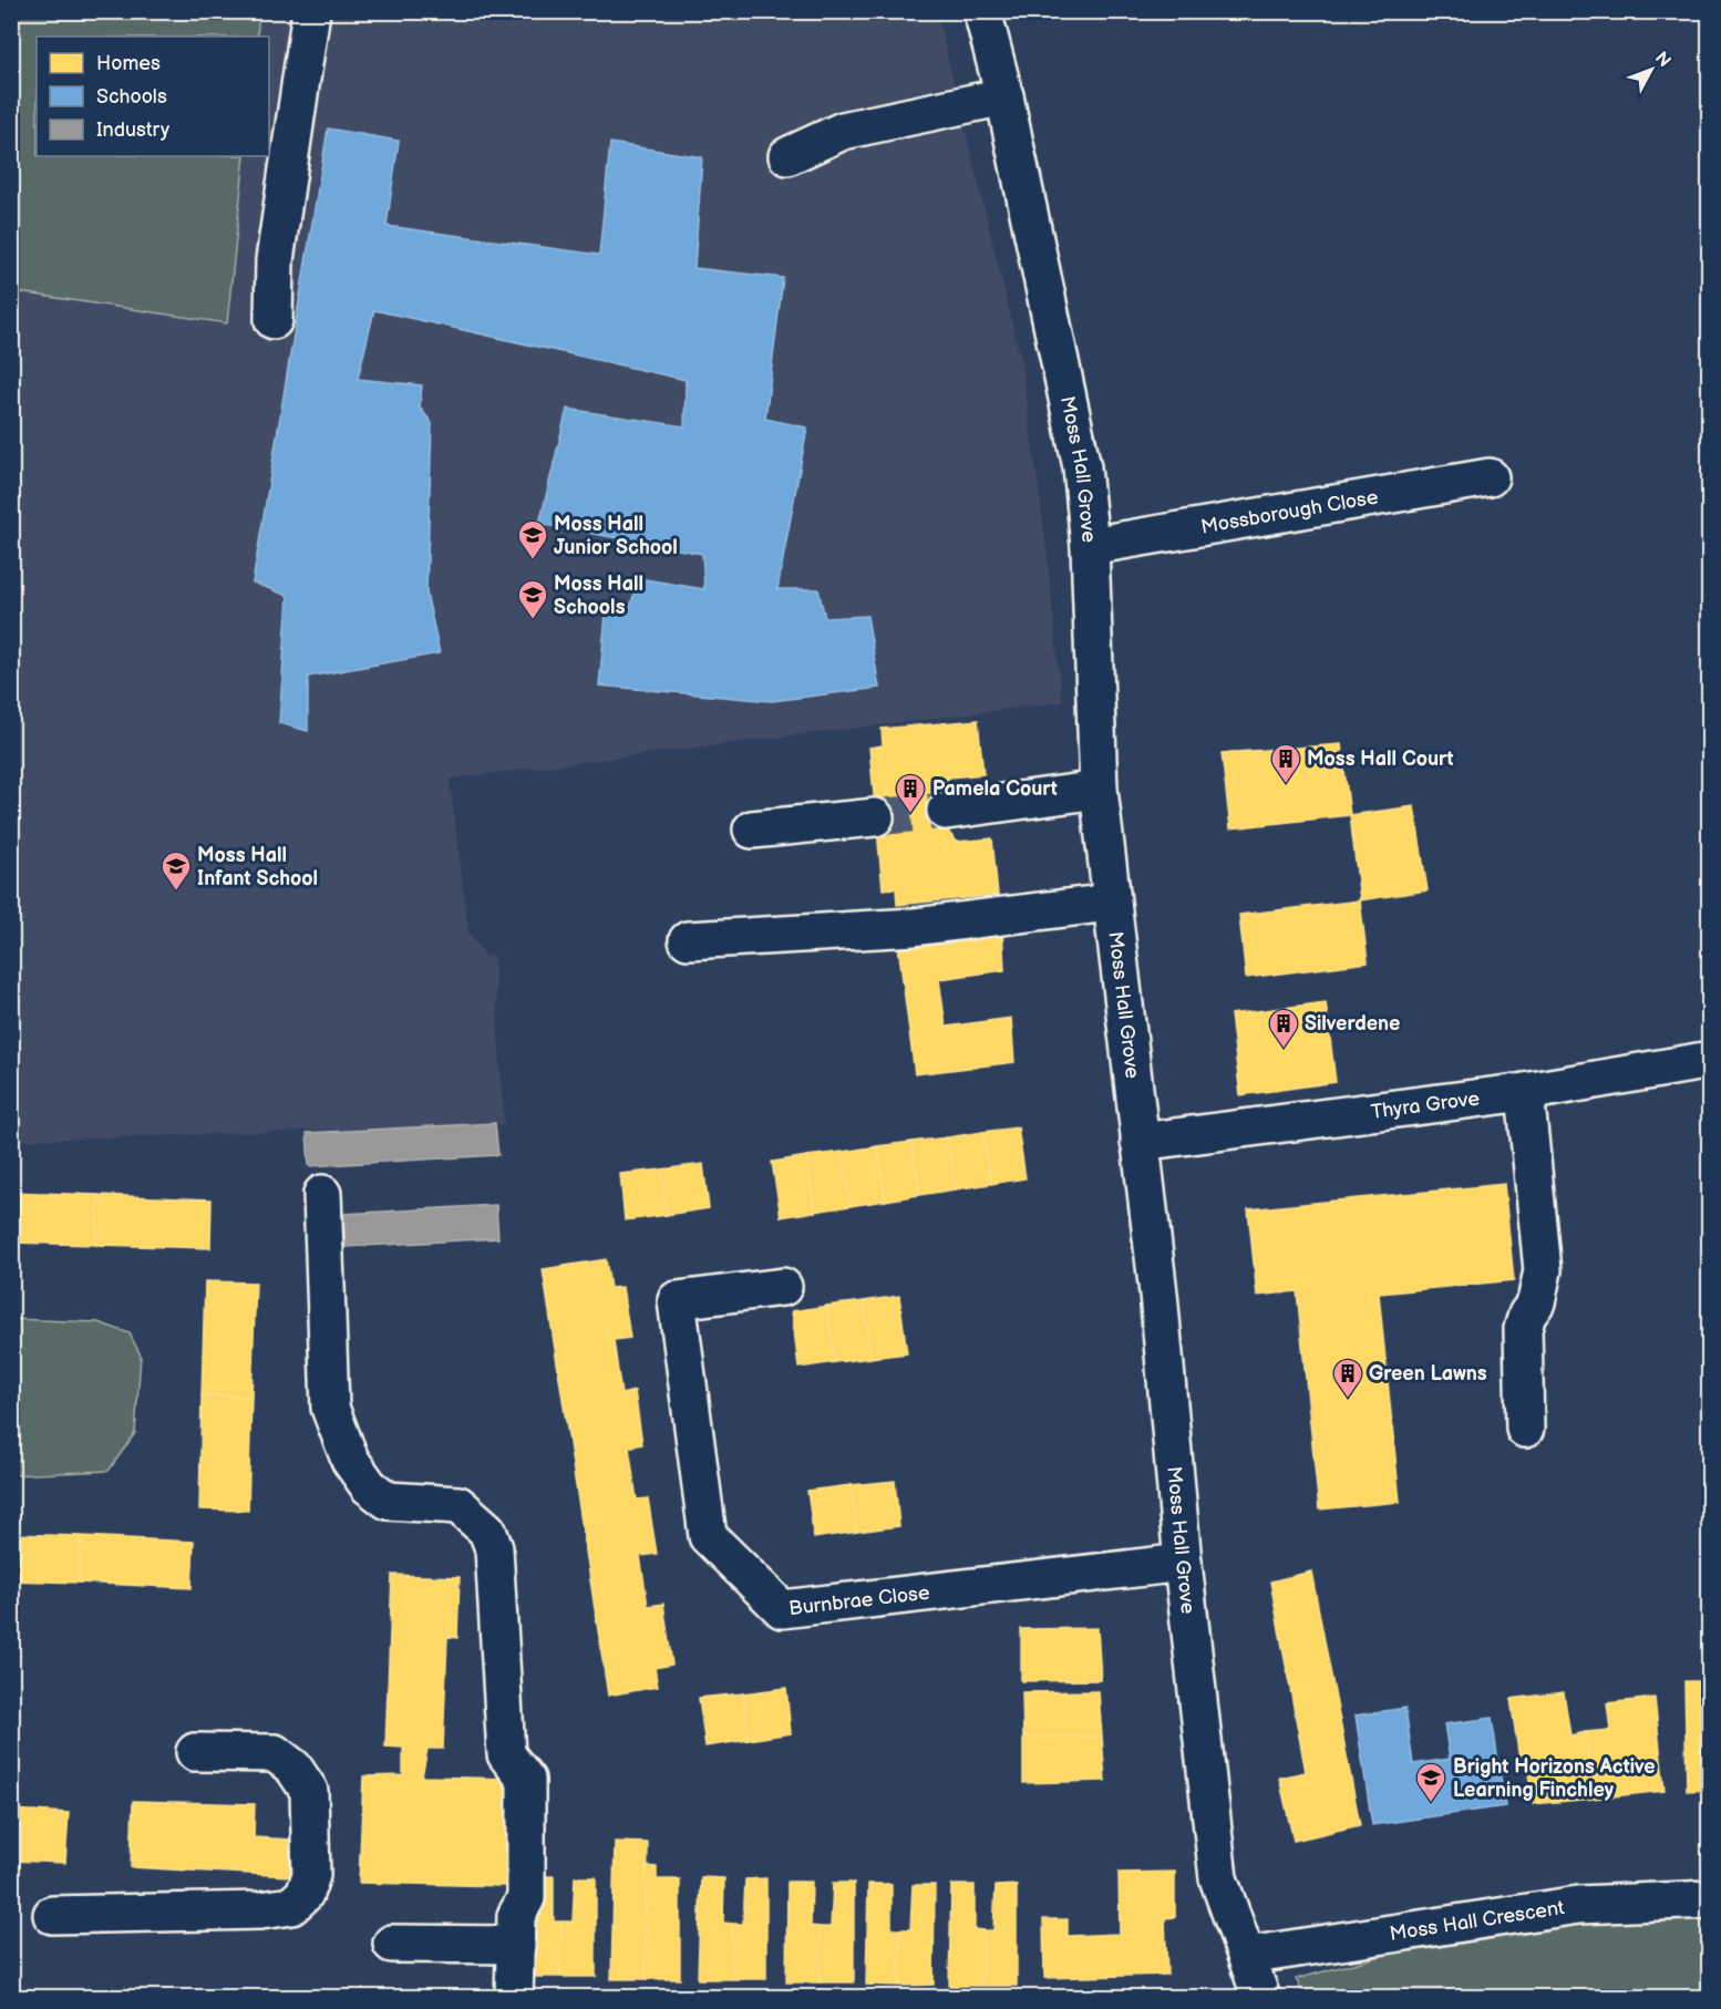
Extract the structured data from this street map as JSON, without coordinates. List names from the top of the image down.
{
  "streets": {
    "street": [
      "Moss Hall Grove",
      "Mossborough Close",
      "Thyra Grove",
      "Burnbrae Close",
      "Moss Hall Crescent"
    ]
  },
  "crossings": [
    ["Moss Hall Grove", "Mossborough Close"],
    ["Moss Hall Grove", "Thyra Grove"],
    ["Moss Hall Grove", "Burnbrae Close"],
    ["Moss Hall Grove", "Moss Hall Crescent"]
  ],
  "places": {
    "school or university": [
      "Moss Hall Junior School",
      "Moss Hall Schools",
      "Moss Hall Infant School",
      "Bright Horizons Active Learning Finchley"
    ],
    "building": [
      "Moss Hall Court",
      "Pamela Court",
      "Silverdene",
      "Green Lawns"
    ]
  },
  "legend": ["Homes", "Schools", "Industry"],
  "north": "top right"
}
